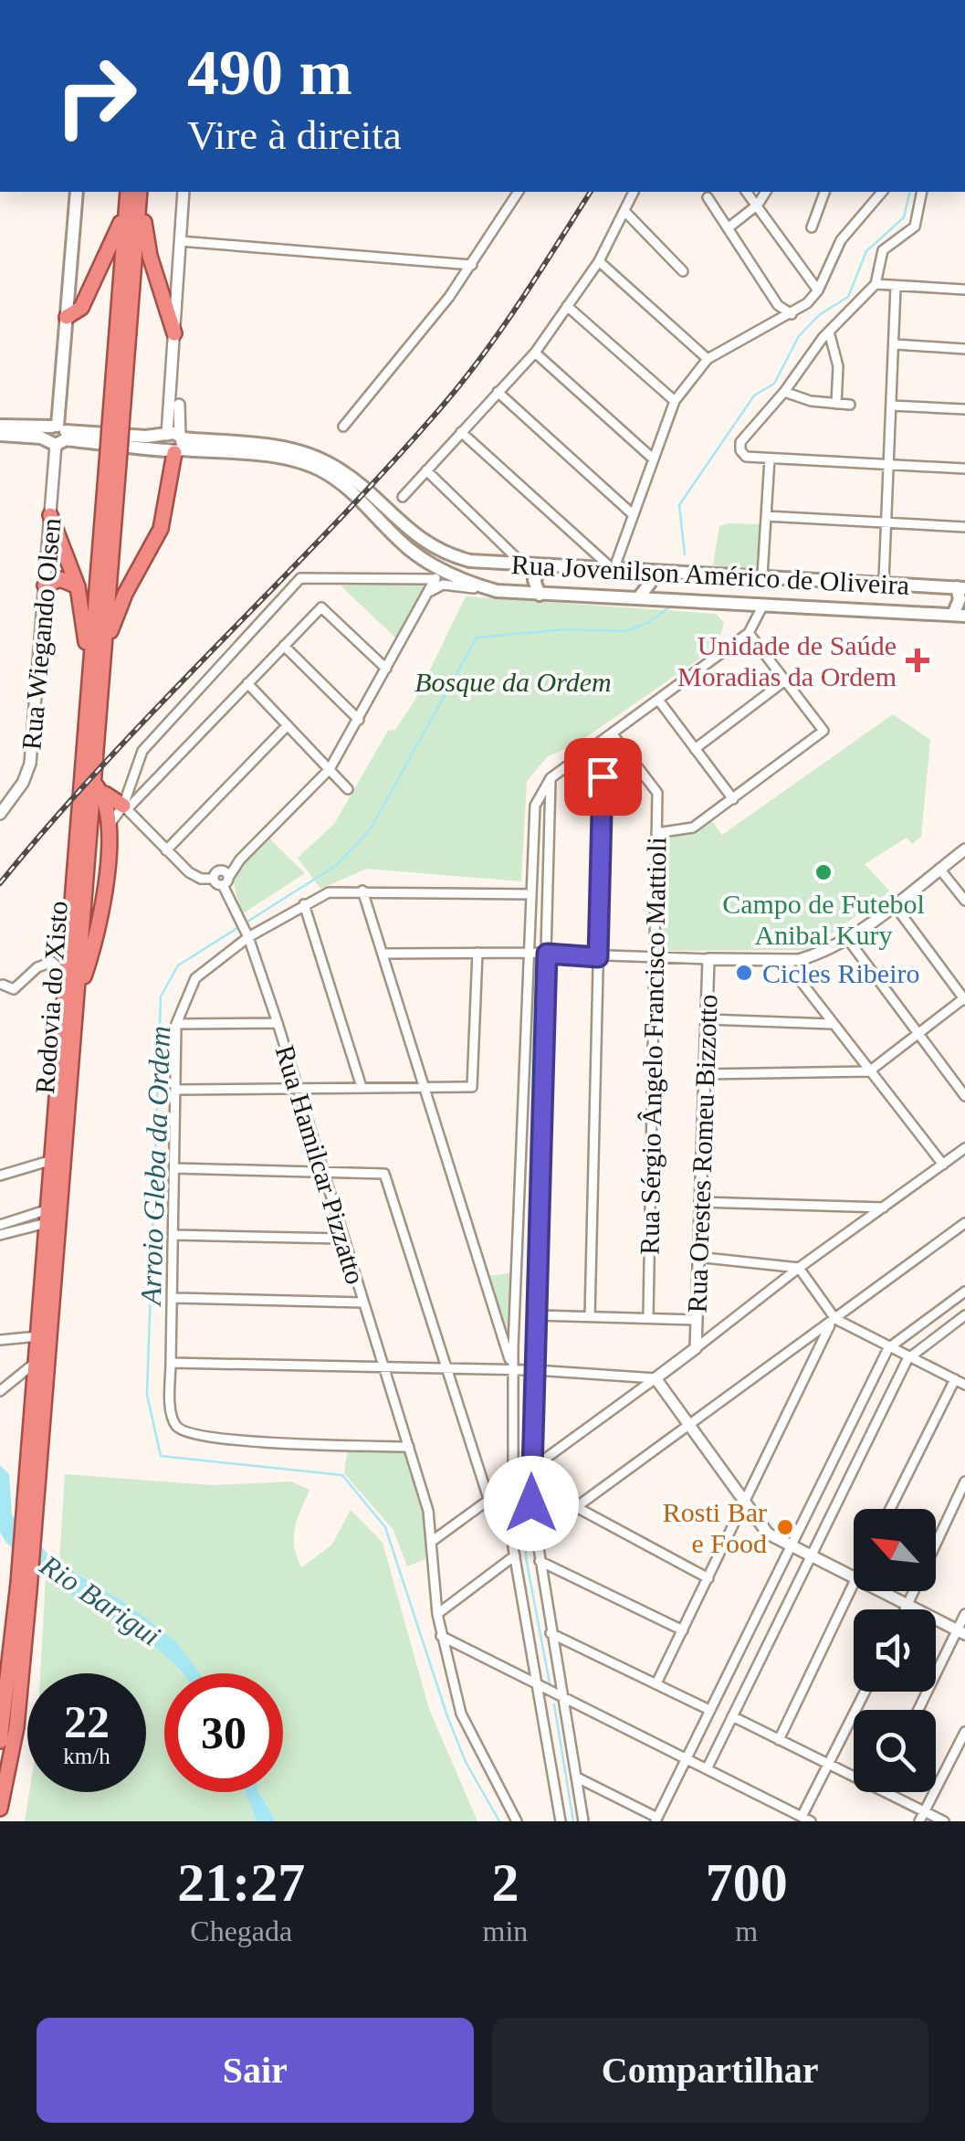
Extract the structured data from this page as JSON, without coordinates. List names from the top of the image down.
{
  "streets": {
    "highway": ["Rodovia do Xisto"],
    "main road": ["Rua Jovenilson Américo de Oliveira", "Rua Wiegando Olsen"],
    "street": ["Rua Sérgio Ângelo Francisco Mattioli", "Rua Orestes Romeu Bizzotto", "Rua Hamilcar Pizzatto"]
  },
  "water": ["Arroio Gleba da Ordem", "Rio Barigui"],
  "parks": ["Bosque da Ordem"],
  "places": {
    "health": ["Unidade de Saúde Moradias da Ordem"],
    "other": ["Campo de Futebol Anibal Kury", "Cicles Ribeiro", "Rosti Bar e Food"]
  },
  "north": "top left",
  "page": {
    "turn": ["490 m", "Vire à direita"],
    "speed": "22 km/h",
    "limit": "30",
    "eta": [
      "21:27",
      "Chegada",
      "2",
      "min",
      "700",
      "m"
    ],
    "buttons": ["Sair", "Compartilhar"]
  }
}
